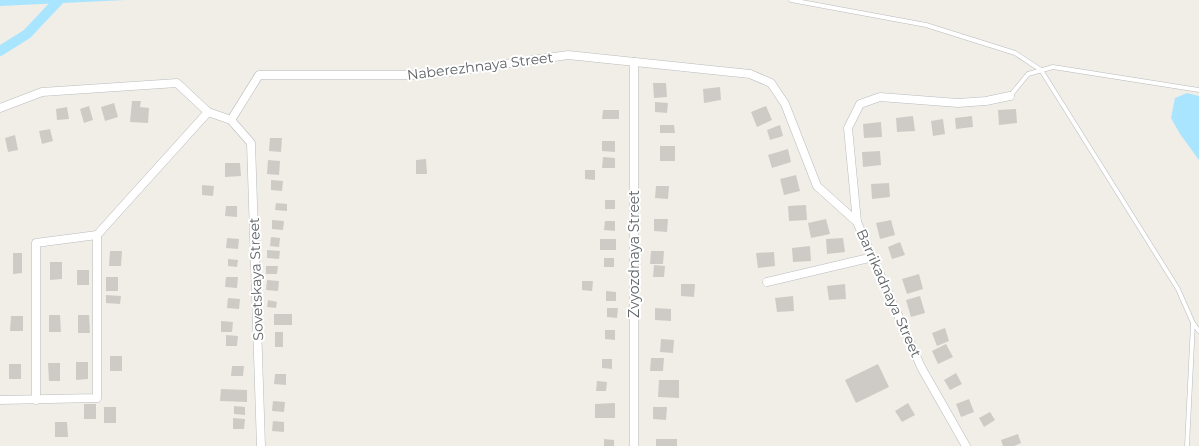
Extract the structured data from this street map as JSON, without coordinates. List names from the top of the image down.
{
  "streets": {
    "street": [
      "Naberezhnaya Street",
      "Zvyozdnaya Street",
      "Sovetskaya Street",
      "Barrikadnaya Street"
    ]
  },
  "crossings": [
    ["Naberezhnaya Street", "Zvyozdnaya Street"],
    ["Naberezhnaya Street", "Sovetskaya Street"],
    ["Naberezhnaya Street", "Barrikadnaya Street"]
  ]
}
